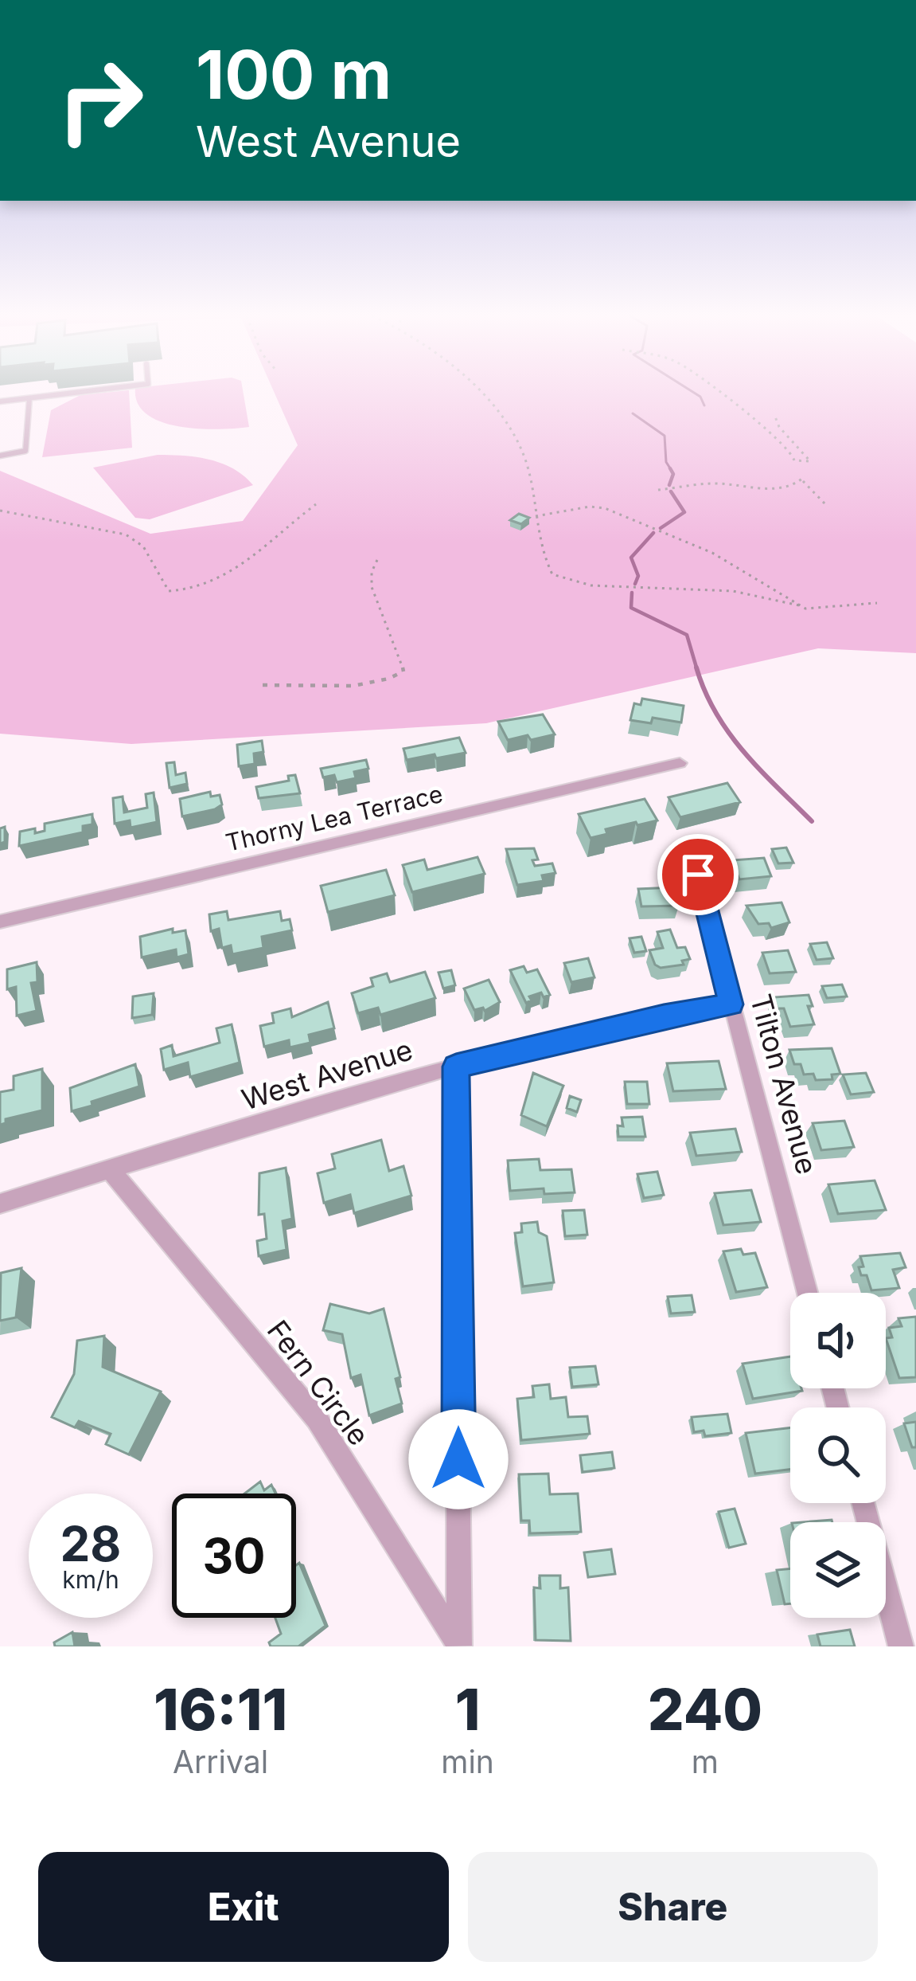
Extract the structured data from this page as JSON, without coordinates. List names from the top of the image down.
{
  "streets": {
    "street": [
      "Thorny Lea Terrace",
      "West Avenue",
      "Tilton Avenue",
      "Fern Circle"
    ]
  },
  "crossings": [
    ["West Avenue", "Tilton Avenue"],
    ["West Avenue", "Fern Circle"]
  ],
  "page": {
    "turn": ["100 m", "West Avenue"],
    "speed": "28 km/h",
    "limit": "30",
    "eta": [
      "16:11",
      "Arrival",
      "1",
      "min",
      "240",
      "m"
    ],
    "buttons": ["Exit", "Share"]
  }
}
